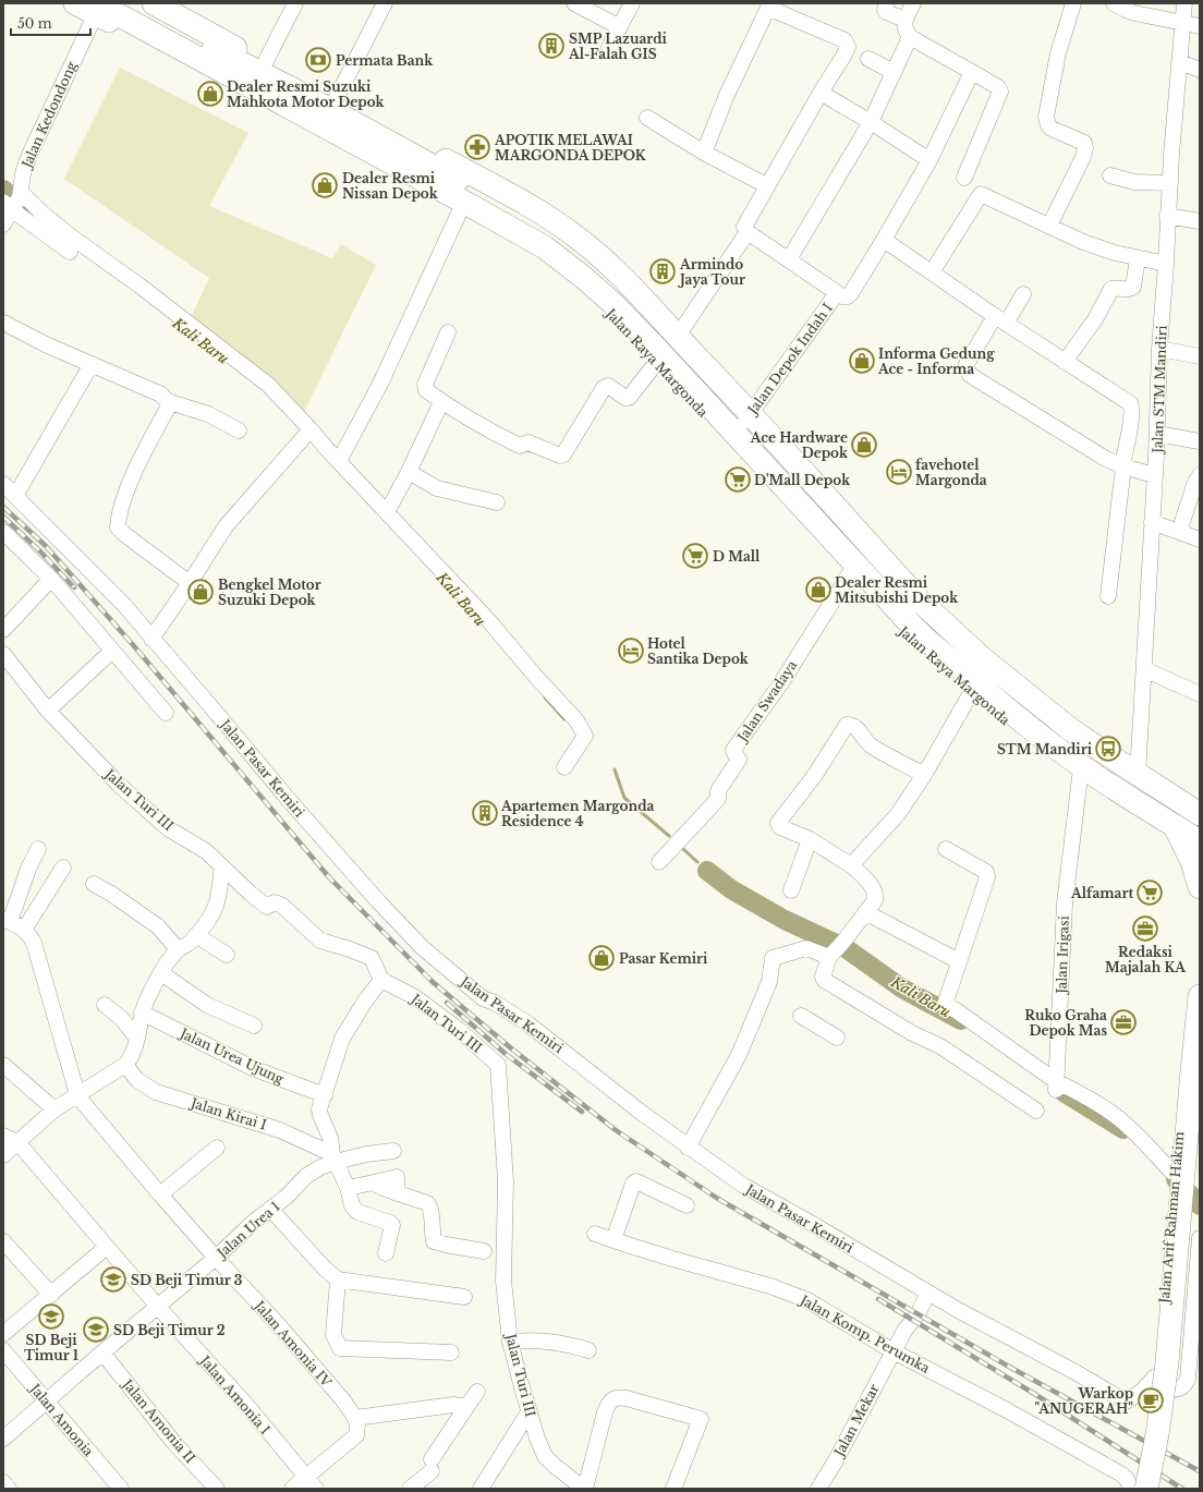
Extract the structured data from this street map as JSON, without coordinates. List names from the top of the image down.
{
  "streets": {
    "highway": ["Jalan Raya Margonda", "Jalan Arif Rahman Hakim"],
    "street": [
      "Jalan Kedondong",
      "Jalan Depok Indah I",
      "Jalan STM Mandiri",
      "Jalan Swadaya",
      "Jalan Pasar Kemiri",
      "Jalan Turi III",
      "Jalan Irigasi",
      "Jalan Urea Ujung",
      "Jalan Kirai I",
      "Jalan Urea 1",
      "Jalan Komp. Perumka",
      "Jalan Amonia IV",
      "Jalan Amonia I",
      "Jalan Amonia",
      "Jalan Mekar",
      "Jalan Amonia II"
    ]
  },
  "crossings": [
    ["Jalan Kedondong", "Jalan Raya Margonda"],
    ["Jalan Depok Indah I", "Jalan Raya Margonda"],
    ["Jalan Raya Margonda", "Jalan STM Mandiri"],
    ["Jalan Raya Margonda", "Jalan Swadaya"],
    ["Jalan Raya Margonda", "Jalan Irigasi"],
    ["Jalan Pasar Kemiri", "Jalan Arif Rahman Hakim"],
    ["Jalan Pasar Kemiri", "Jalan Mekar"],
    ["Jalan Kirai I", "Jalan Urea 1"],
    ["Jalan Urea 1", "Jalan Amonia IV"],
    ["Jalan Urea 1", "Jalan Amonia I"],
    ["Jalan Urea 1", "Jalan Amonia"],
    ["Jalan Urea 1", "Jalan Amonia II"],
    ["Jalan Komp. Perumka", "Jalan Mekar"]
  ],
  "water": ["Kali Baru"],
  "places": {
    "building": ["SMP Lazuardi Al-Falah GIS", "Armindo Jaya Tour", "Apartemen Margonda Residence 4"],
    "bank": ["Permata Bank"],
    "shop": [
      "Dealer Resmi Suzuki Mahkota Motor Depok",
      "Dealer Resmi Nissan Depok",
      "Informa Gedung Ace - Informa",
      "Ace Hardware Depok",
      "Dealer Resmi Mitsubishi Depok",
      "Bengkel Motor Suzuki Depok",
      "Pasar Kemiri"
    ],
    "pharmacy": ["APOTIK MELAWAI MARGONDA DEPOK"],
    "hotel": ["favehotel Margonda", "Hotel Santika Depok"],
    "supermarket": ["D'Mall Depok", "D Mall", "Alfamart"],
    "bus stop": ["STM Mandiri"],
    "office": ["Redaksi Majalah KA", "Ruko Graha Depok Mas"],
    "school or university": ["SD Beji Timur 3", "SD Beji Timur 1", "SD Beji Timur 2"],
    "cafe": ["Warkop \"ANUGERAH\""]
  },
  "scale_bar": "50 m"
}
